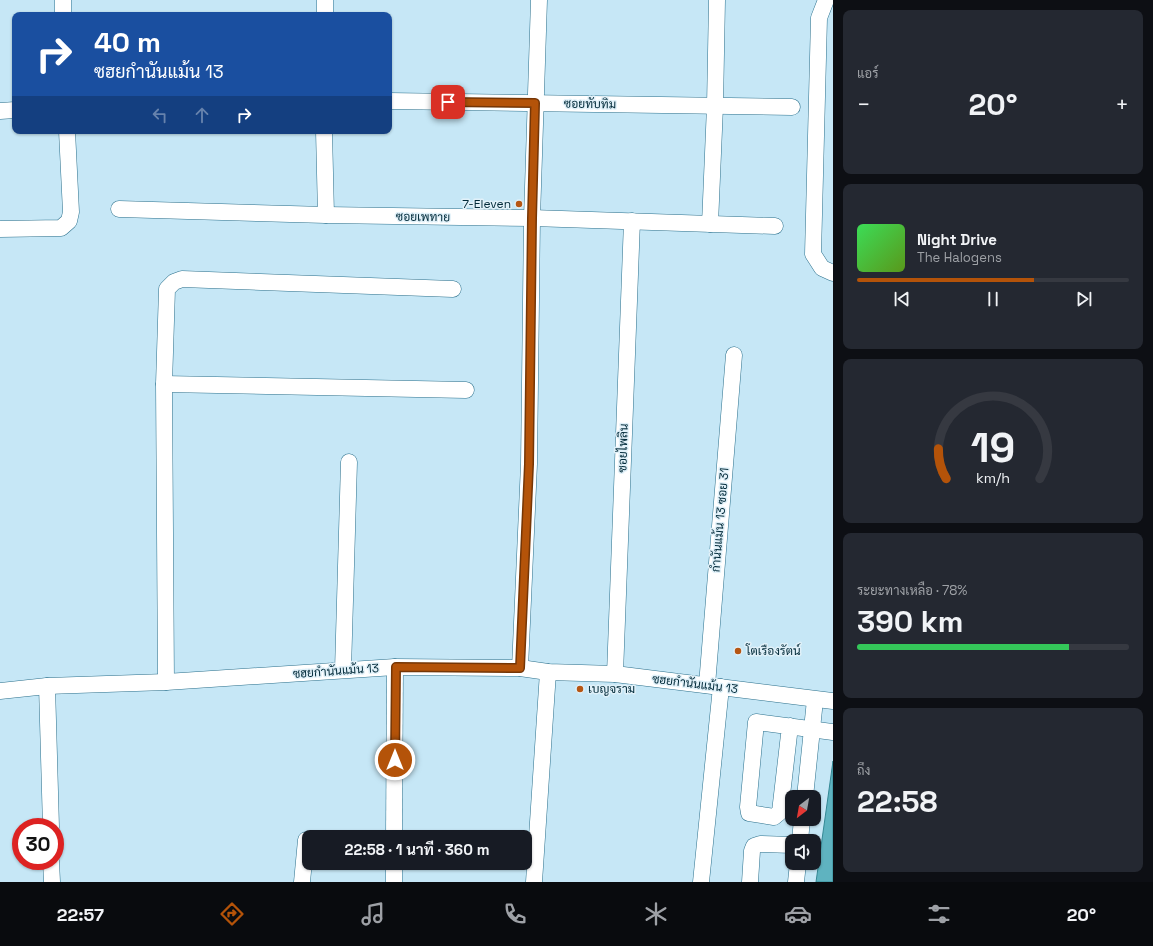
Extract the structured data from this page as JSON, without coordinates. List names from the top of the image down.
{
  "streets": {
    "street": [
      "ซอยทับทิม",
      "ซอยเพทาย",
      "ซอยไพลิน",
      "กำนันแม้น 13 ซอย 31",
      "ซฮยกำนันแม้น 13"
    ]
  },
  "crossings": [
    ["ซอยเพทาย", "ซอยไพลิน"],
    ["ซอยไพลิน", "ซฮยกำนันแม้น 13"],
    ["กำนันแม้น 13 ซอย 31", "ซฮยกำนันแม้น 13"]
  ],
  "places": ["7-Eleven", "โตเรืองรัตน์", "เบญจราม"],
  "north": "bottom left",
  "page": {
    "tile": [
      "แอร์",
      ["ระยะทางเหลือ · 78%", "390 km"],
      ["ถึง", "22:58"]
    ],
    "turn": ["40 m", "ซฮยกำนันแม้น 13"],
    "heat": ["−", "20°", "+"],
    "song": ["Night Drive", "The Halogens"],
    "limit": "30",
    "trip": "22:58 · 1 นาที · 360 m",
    "tabs": ["22:57", "20°"],
    "gauge": ["19", "km/h"]
  }
}
